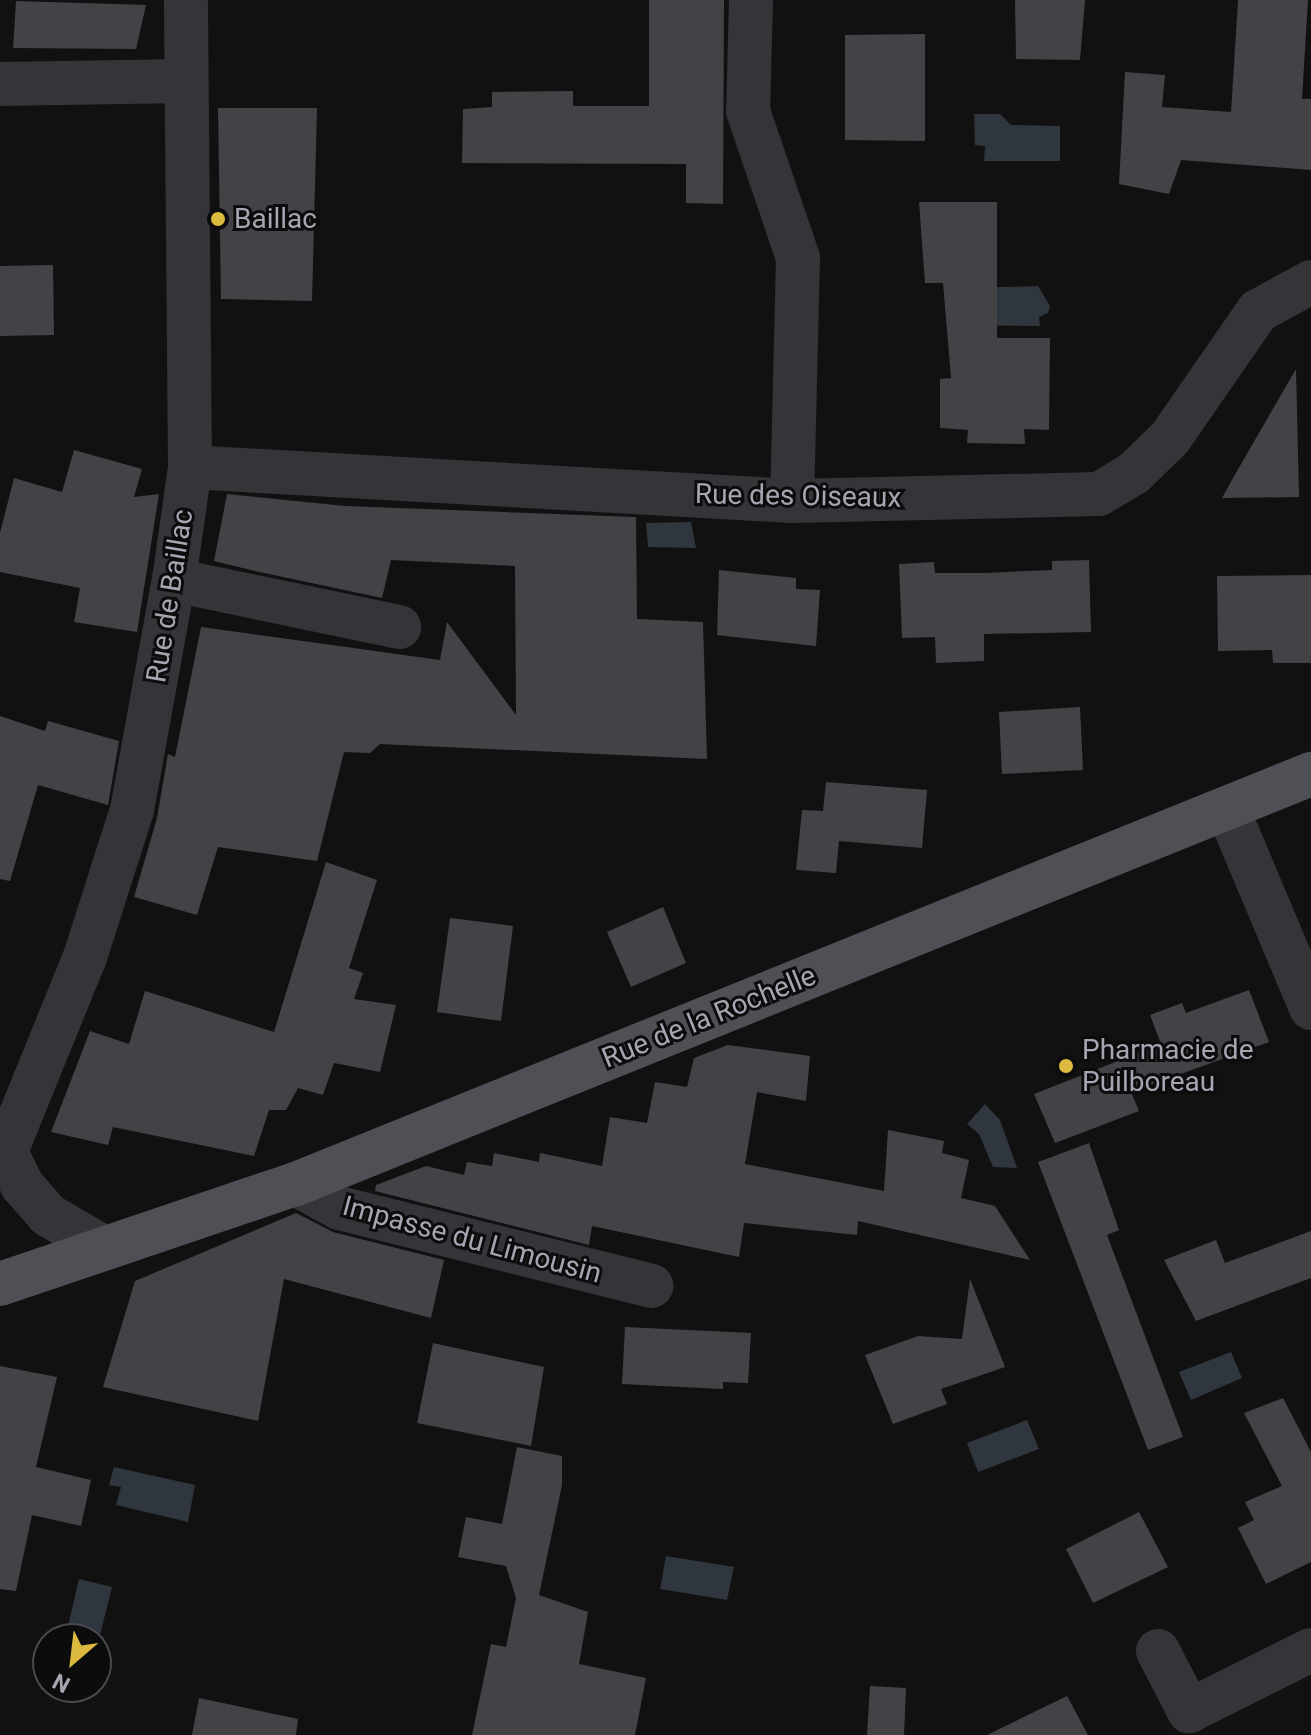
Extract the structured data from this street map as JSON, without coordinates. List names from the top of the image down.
{
  "streets": {
    "main road": ["Rue de la Rochelle"],
    "street": ["Rue des Oiseaux", "Rue de Baillac", "Impasse du Limousin"]
  },
  "crossings": [
    ["Rue des Oiseaux", "Rue de Baillac"],
    ["Rue de la Rochelle", "Impasse du Limousin"]
  ],
  "places": ["Baillac", "Pharmacie de Puilboreau"],
  "north": "bottom left"
}
